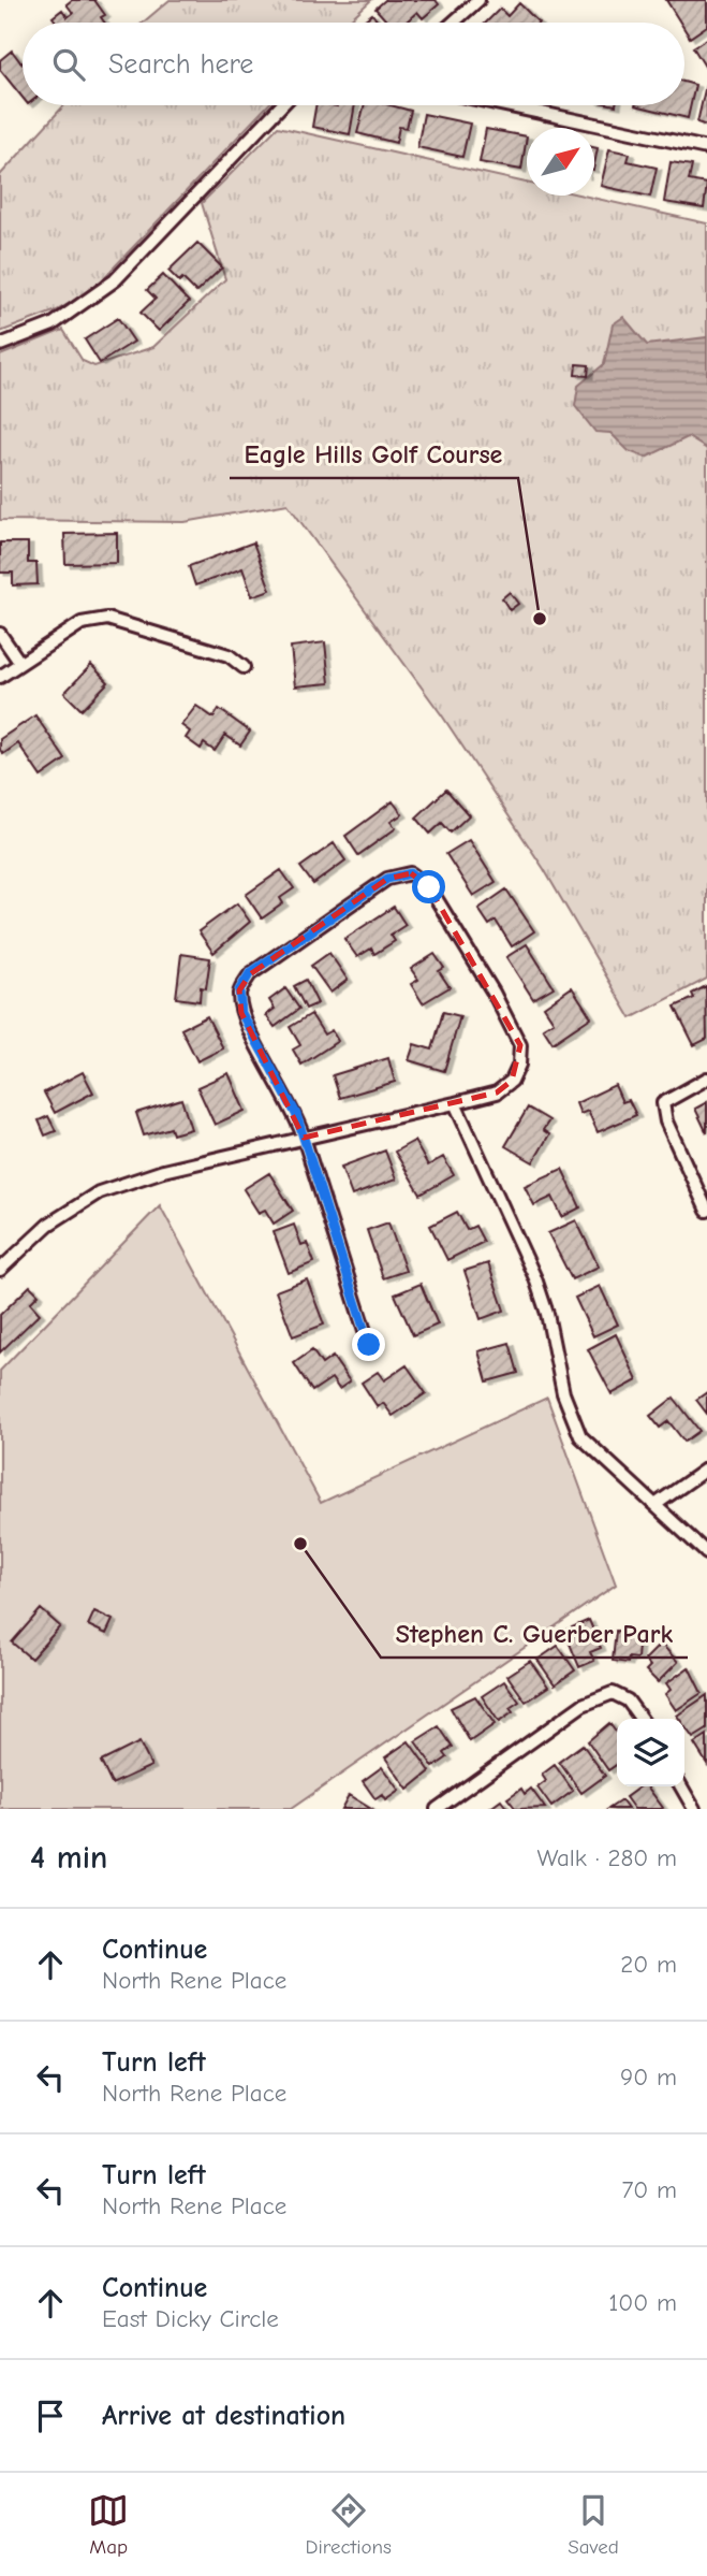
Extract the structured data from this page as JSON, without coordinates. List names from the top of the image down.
{
  "places": ["Eagle Hills Golf Course", "Stephen C. Guerber Park"],
  "north": "top right",
  "page": {
    "search": "Search here",
    "heading": ["4 min", "Walk · 280 m"],
    "list": [
      ["Continue", "North Rene Place", "20 m"],
      ["Turn left", "North Rene Place", "90 m"],
      ["Turn left", "North Rene Place", "70 m"],
      ["Continue", "East Dicky Circle", "100 m"],
      "Arrive at destination"
    ],
    "nav": ["Map", "Directions", "Saved"]
  }
}
